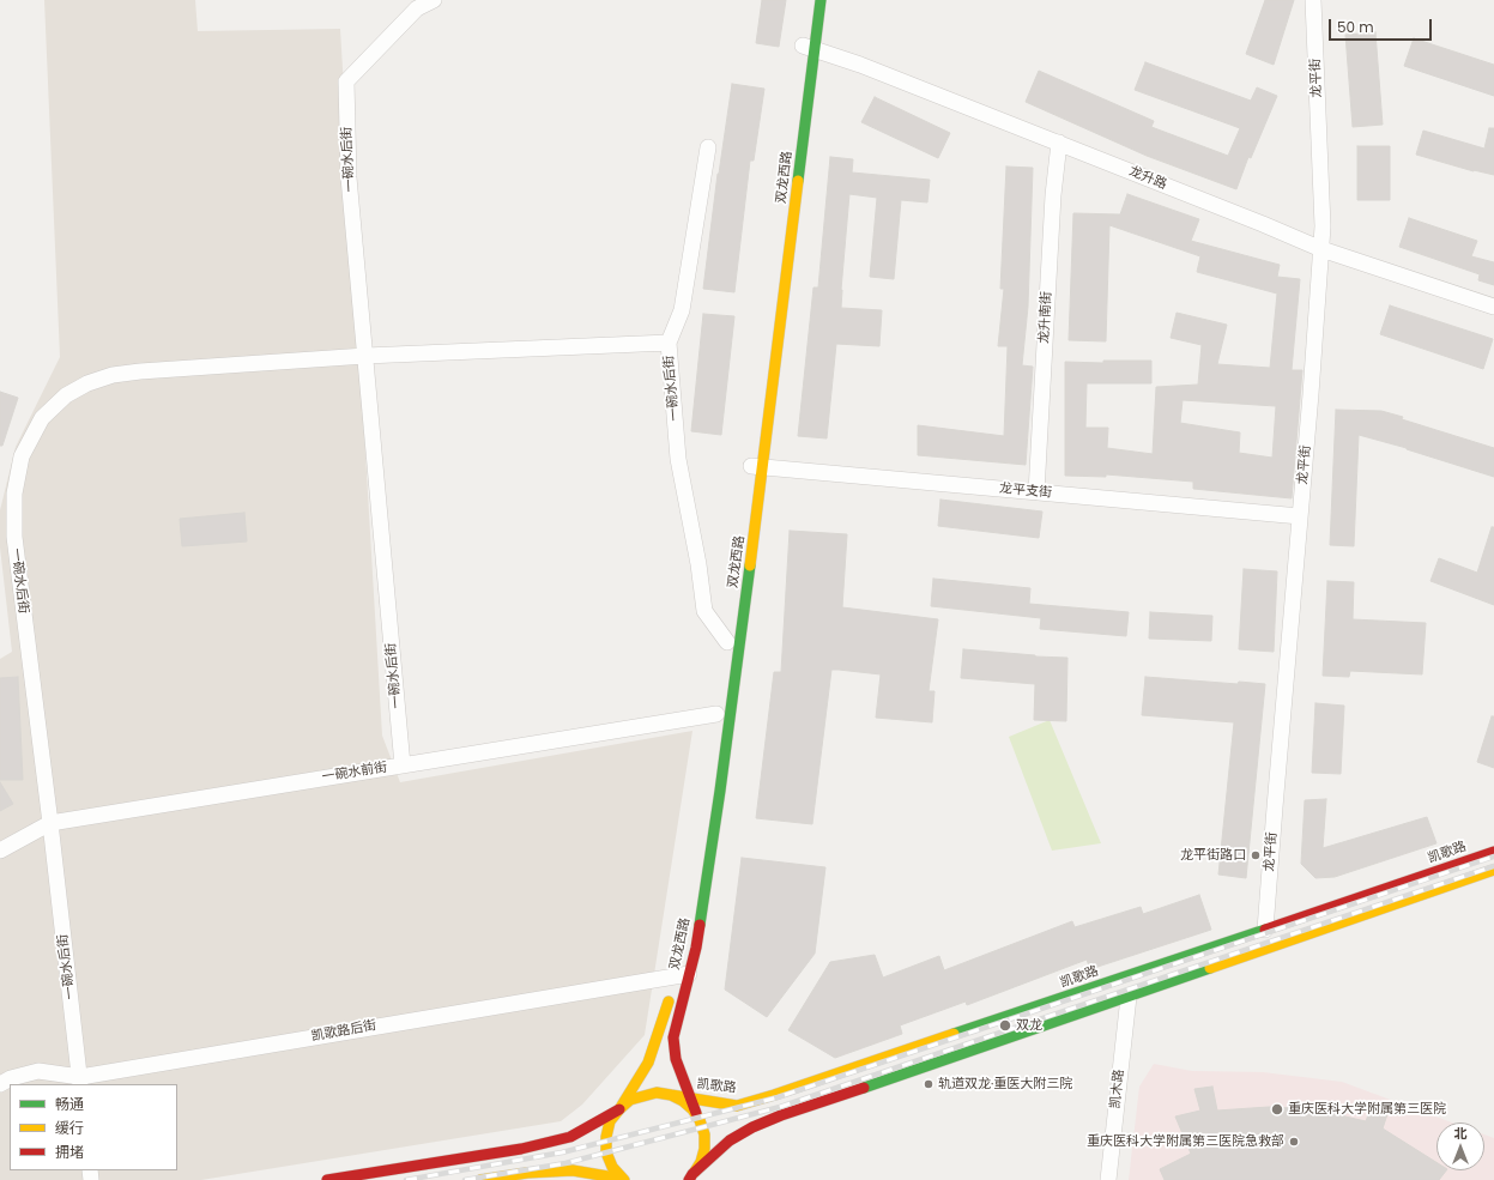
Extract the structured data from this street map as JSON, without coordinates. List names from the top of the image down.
{
  "streets": {
    "main road": ["双龙西路", "凯歌路"],
    "street": [
      "龙平街",
      "一碗水后街",
      "龙升路",
      "龙升南街",
      "龙平支街",
      "一碗水前街",
      "凯歌路后街",
      "凯木路"
    ]
  },
  "crossings": [
    ["龙平街", "龙升路"],
    ["龙平街", "龙平支街"],
    ["龙平街", "凯歌路"],
    ["一碗水后街", "一碗水前街"],
    ["一碗水后街", "凯歌路后街"],
    ["双龙西路", "龙升路"],
    ["双龙西路", "龙平支街"],
    ["双龙西路", "凯歌路"],
    ["双龙西路", "凯歌路后街"],
    ["龙升路", "龙升南街"],
    ["龙升南街", "龙平支街"]
  ],
  "places": [
    "龙平街路口",
    "双龙",
    "轨道双龙·重医大附三院",
    "重庆医科大学附属第三医院",
    "重庆医科大学附属第三医院急救部"
  ],
  "legend": ["畅通", "缓行", "拥堵"],
  "scale_bar": "50 m",
  "north": "top"
}
